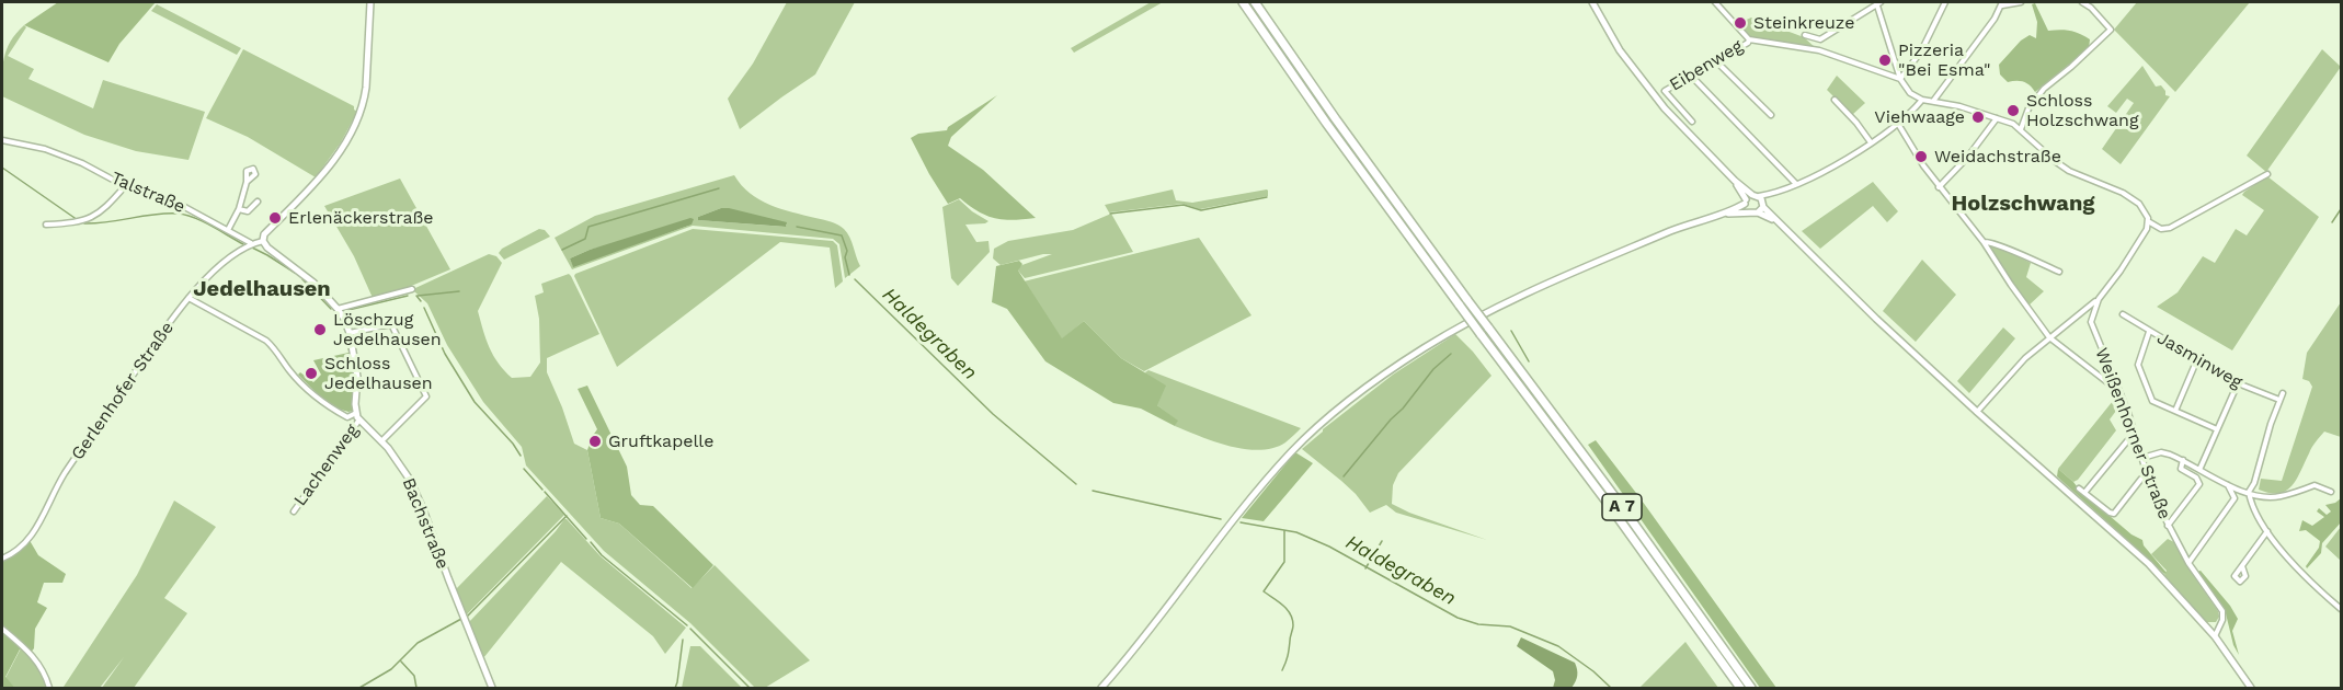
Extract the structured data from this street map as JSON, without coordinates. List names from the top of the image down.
{
  "streets": {
    "highway": ["A 7"],
    "main road": ["Bachstraße"],
    "street": [
      "Eibenweg",
      "Talstraße",
      "Jasminweg",
      "Gerlenhofer Straße",
      "Weißenhorner Straße",
      "Lachenweg"
    ]
  },
  "crossings": [
    ["Talstraße", "Gerlenhofer Straße"],
    ["Gerlenhofer Straße", "Bachstraße"],
    ["Lachenweg", "Bachstraße"]
  ],
  "districts": ["Holzschwang", "Jedelhausen"],
  "water": ["Haldegraben"],
  "places": [
    "Steinkreuze",
    "Pizzeria \"Bei Esma\"",
    "Schloss Holzschwang",
    "Viehwaage",
    "Weidachstraße",
    "Erlenäckerstraße",
    "Löschzug Jedelhausen",
    "Schloss Jedelhausen",
    "Gruftkapelle"
  ]
}
